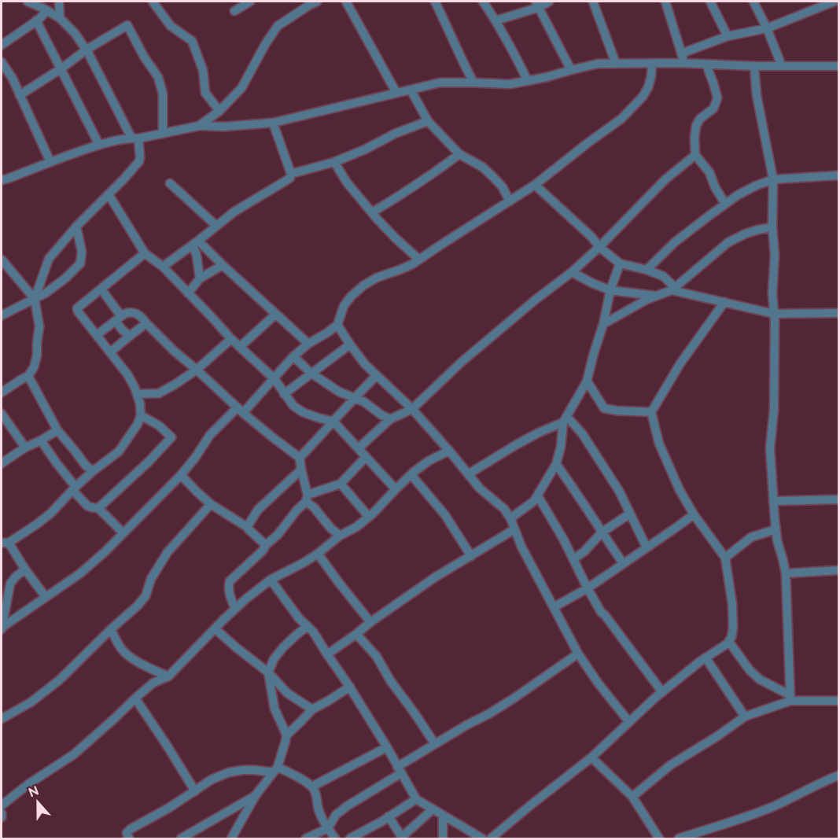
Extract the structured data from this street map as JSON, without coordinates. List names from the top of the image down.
{
  "north": "top"
}
